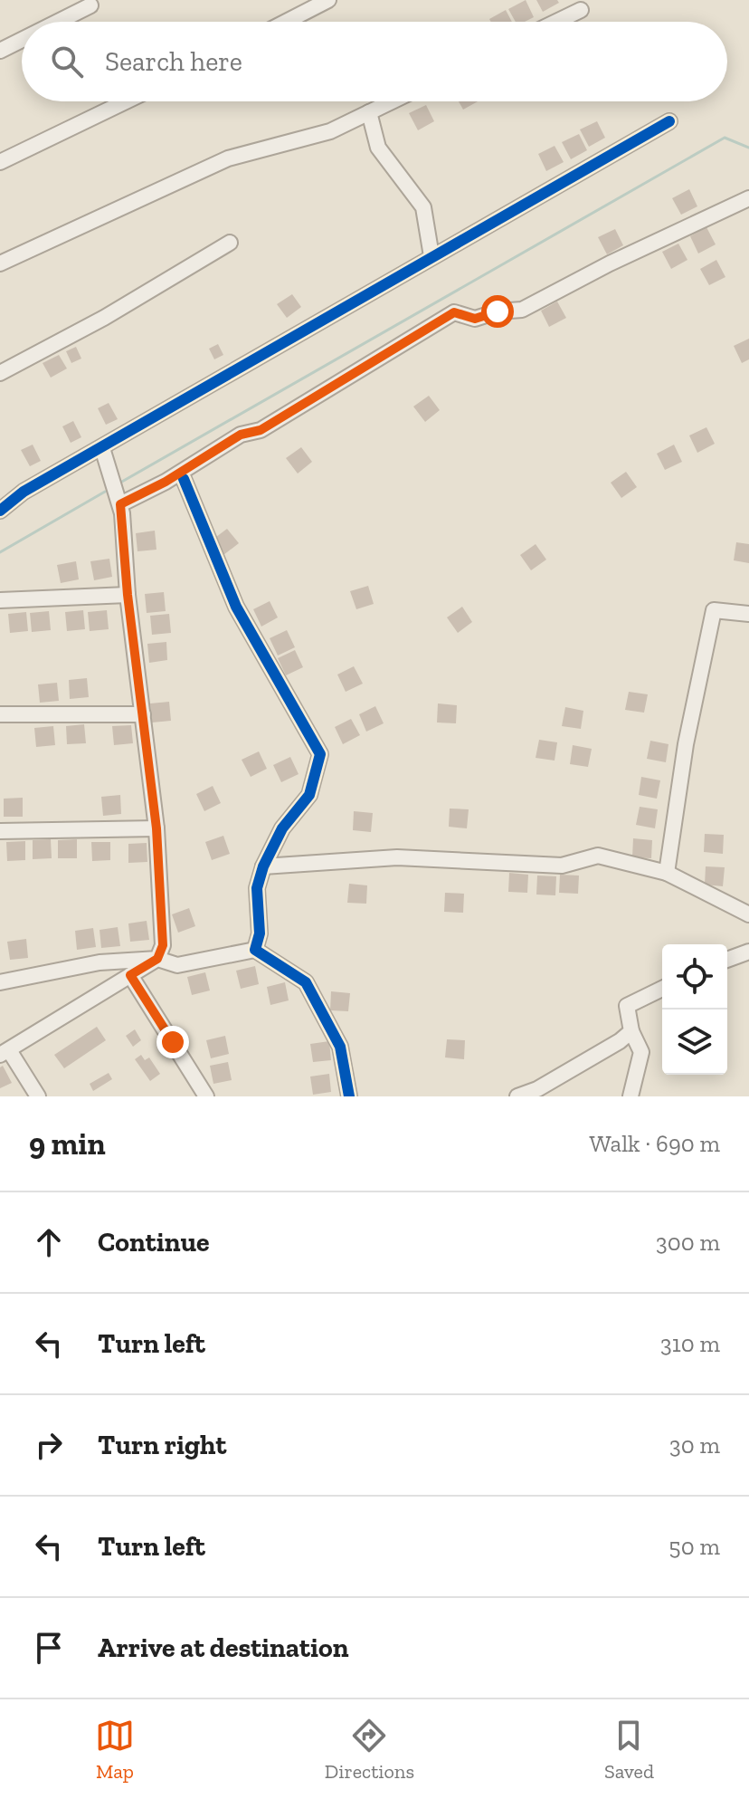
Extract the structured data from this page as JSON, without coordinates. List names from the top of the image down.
{
  "page": {
    "search": "Search here",
    "heading": ["9 min", "Walk · 690 m"],
    "list": [
      ["Continue", "300 m"],
      ["Turn left", "310 m"],
      ["Turn right", "30 m"],
      ["Turn left", "50 m"],
      "Arrive at destination"
    ],
    "nav": ["Map", "Directions", "Saved"]
  }
}
